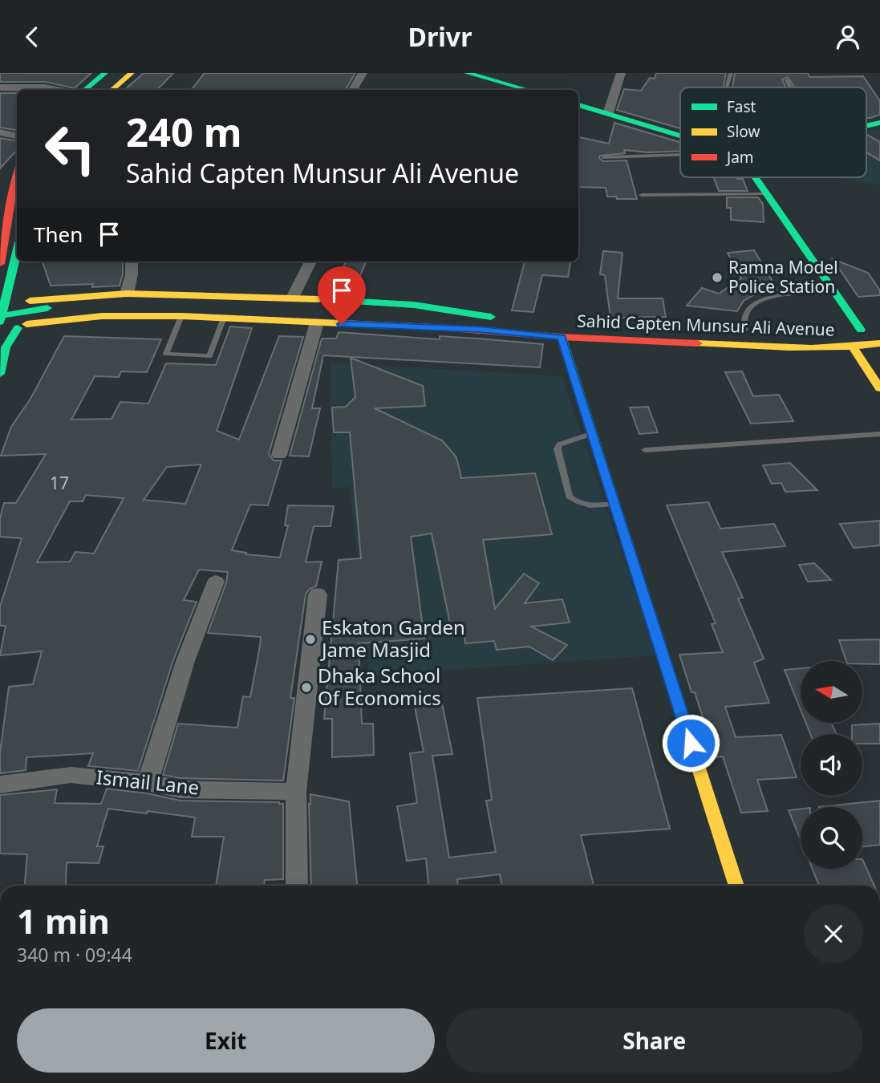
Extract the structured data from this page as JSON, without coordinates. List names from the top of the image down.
{
  "streets": {
    "main road": ["Sahid Capten Munsur Ali Avenue"],
    "street": ["Ismail Lane"]
  },
  "places": ["Ramna Model Police Station", "Eskaton Garden Jame Masjid", "Dhaka School Of Economics"],
  "house_numbers": ["17"],
  "legend": ["Fast", "Slow", "Jam"],
  "north": "left",
  "page": {
    "header": "Drivr",
    "turn": ["240 m", "Sahid Capten Munsur Ali Avenue"],
    "then": "Then",
    "heading": ["1 min", "340 m · 09:44"],
    "buttons": ["Exit", "Share"]
  }
}
